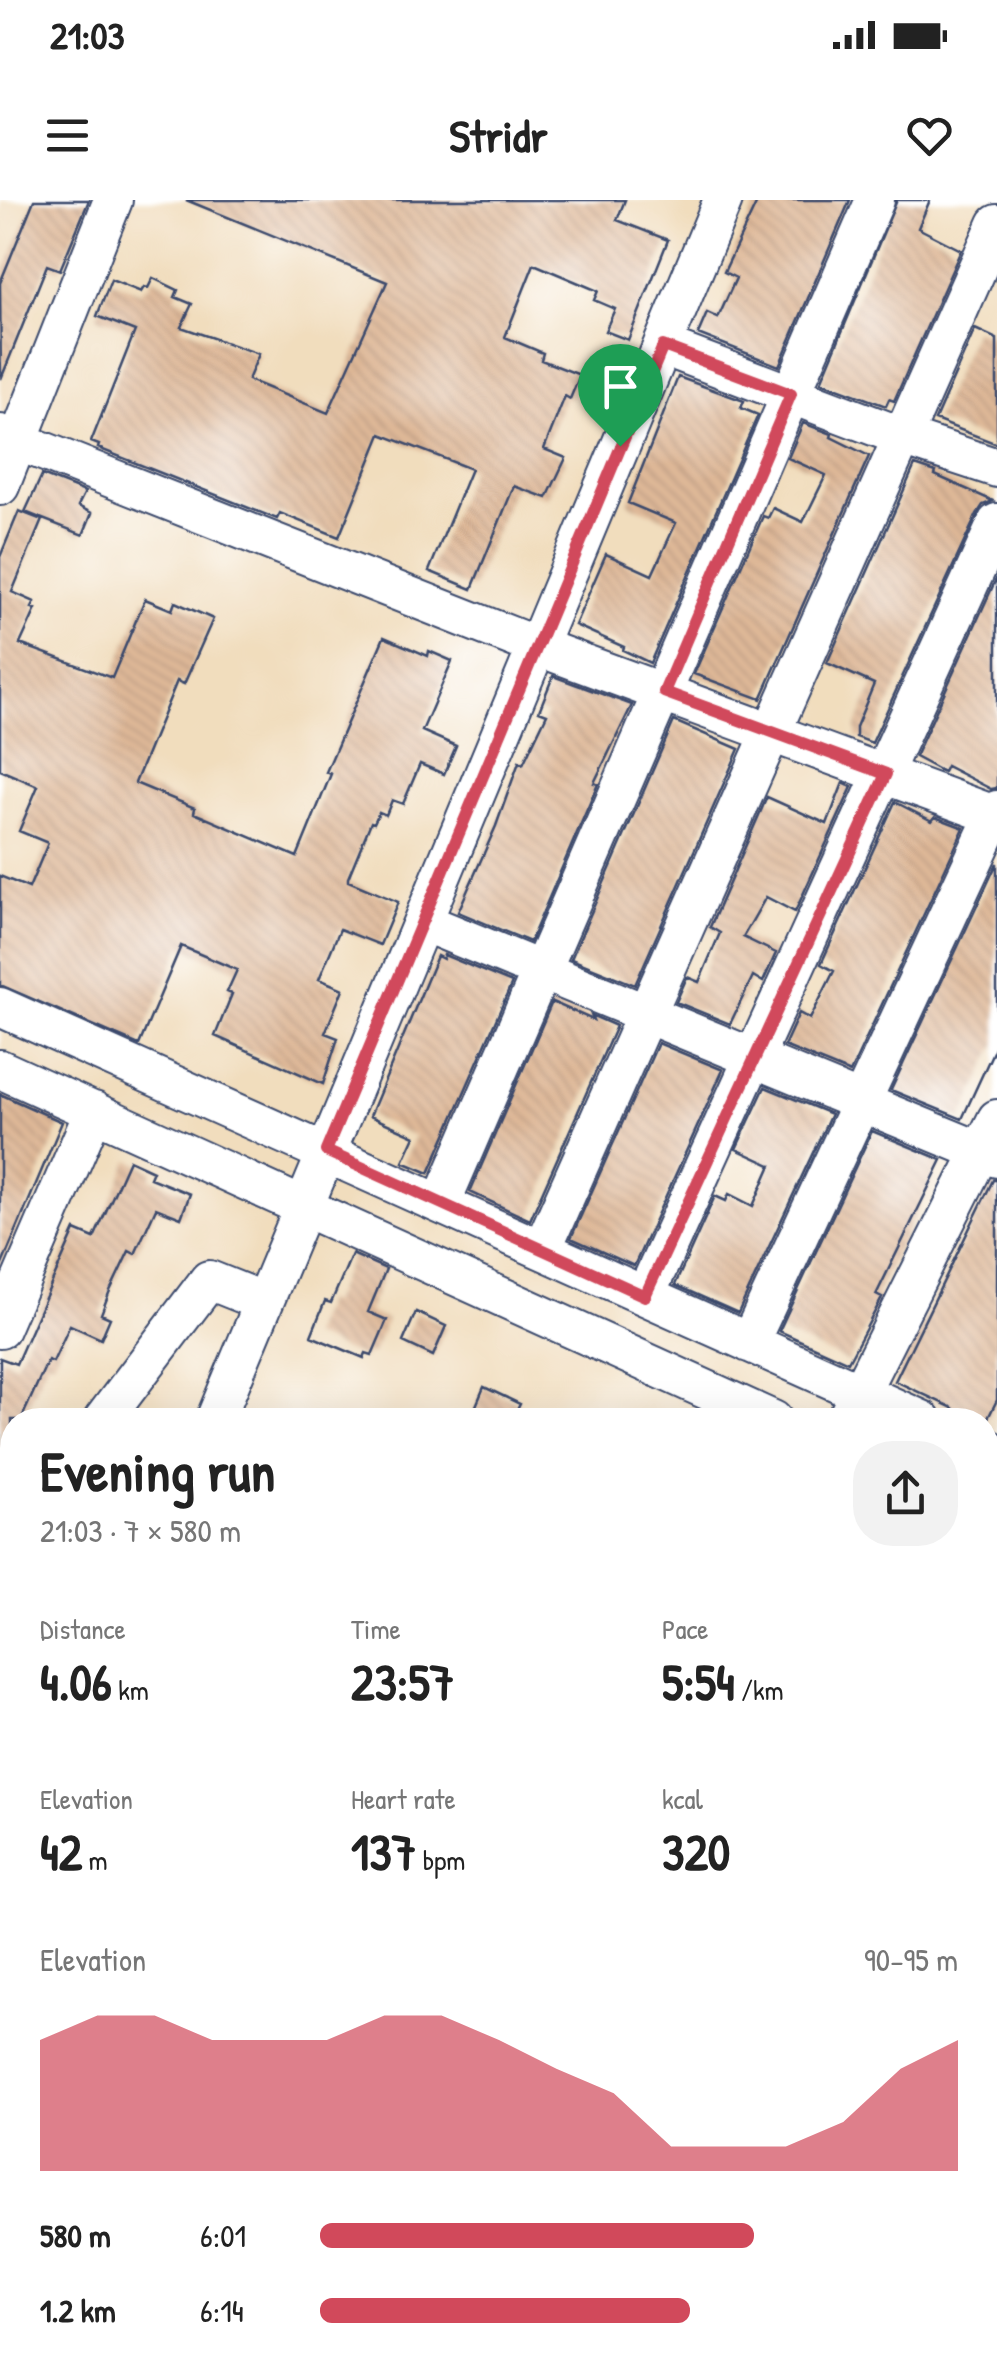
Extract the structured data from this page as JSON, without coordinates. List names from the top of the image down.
{
  "page": {
    "status": "21:03",
    "header": "Stridr",
    "heading": ["Evening run", "21:03 · 7 × 580 m"],
    "stats": [
      ["Distance", "4.06 km"],
      ["Time", "23:57"],
      ["Pace", "5:54 /km"],
      ["Elevation", "42 m"],
      ["Heart rate", "137 bpm"],
      ["kcal", "320"]
    ],
    "chart": ["Elevation", "90–95 m"],
    "list": [
      {
        "name": "580 m",
        "note": "6:01"
      },
      {
        "name": "1.2 km",
        "note": "6:14"
      }
    ]
  }
}
